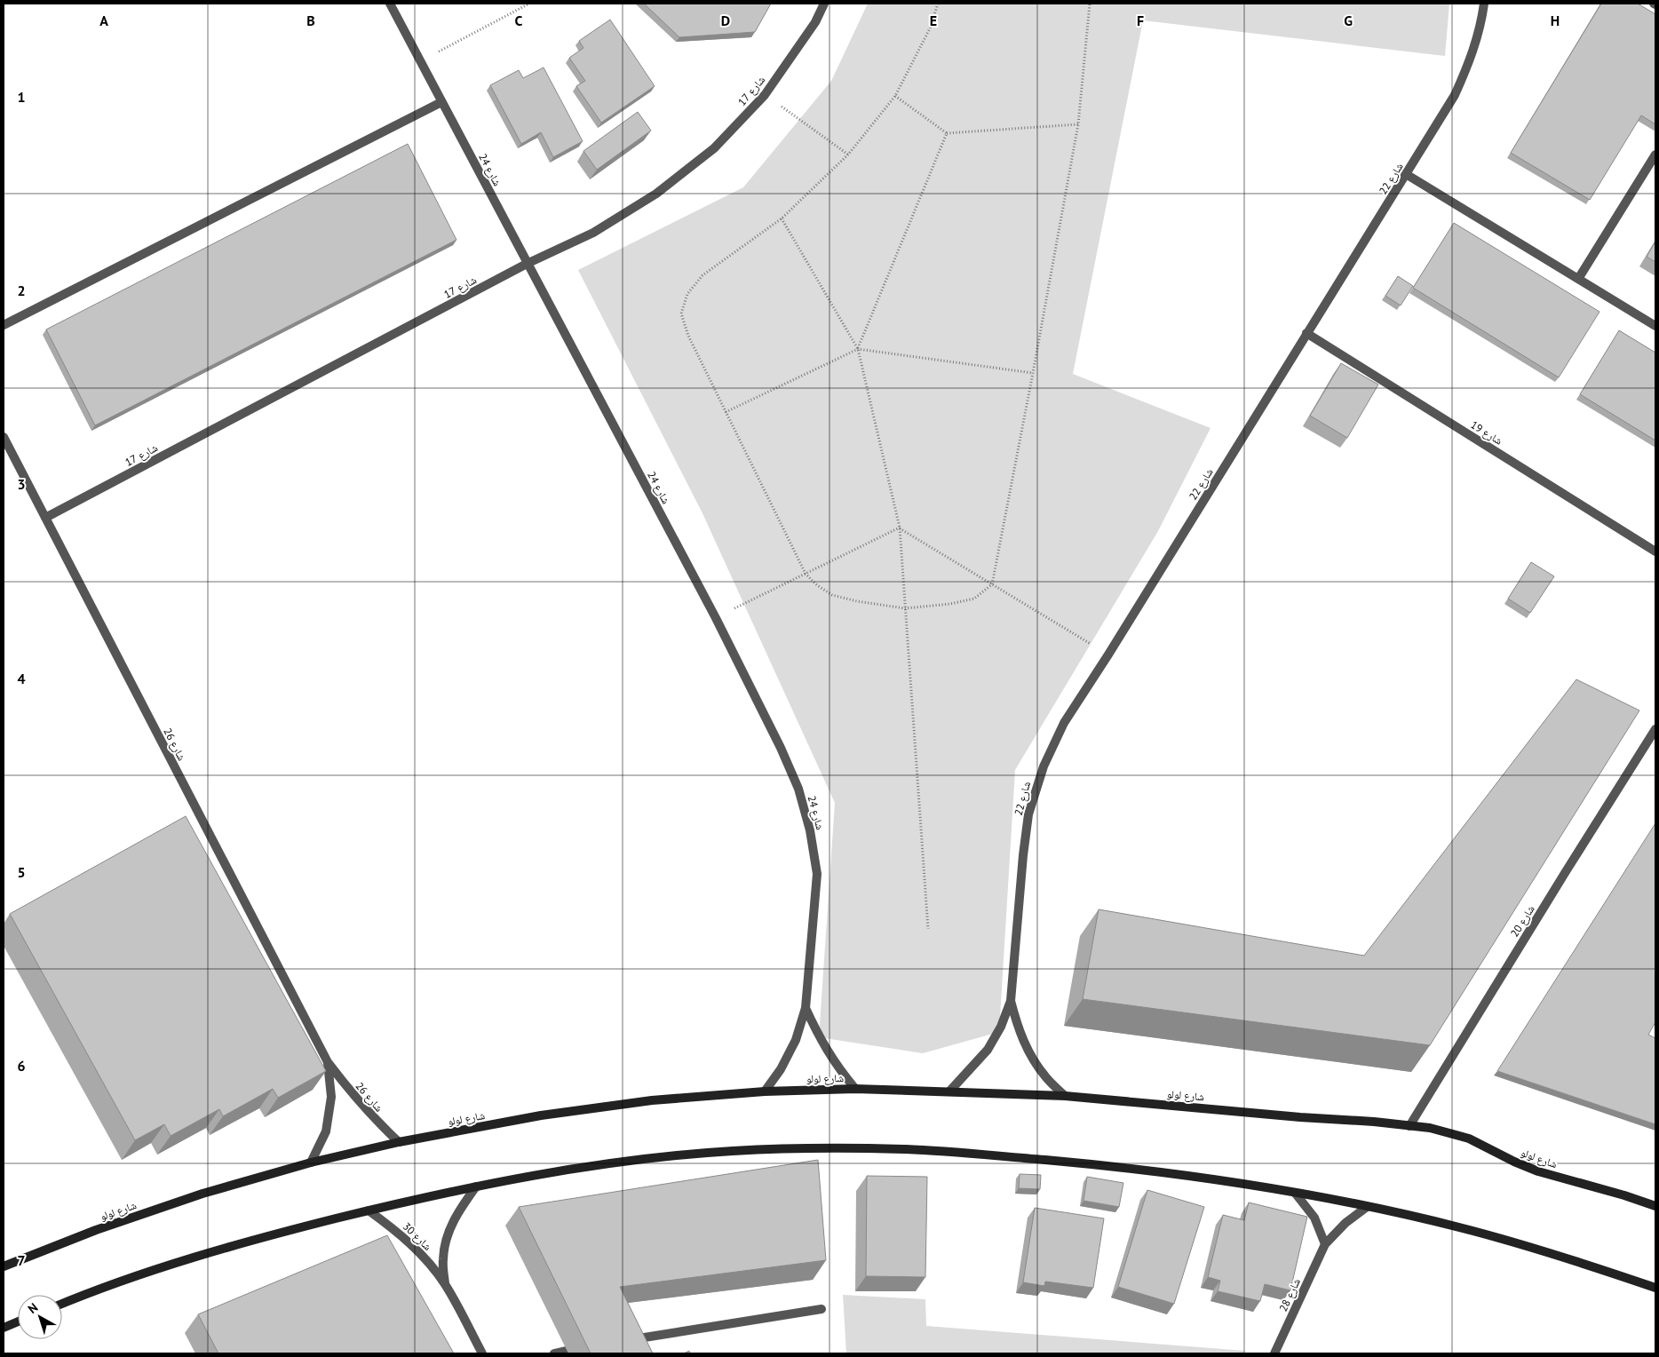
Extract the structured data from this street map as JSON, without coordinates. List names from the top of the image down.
{
  "streets": {
    "street": [
      "شارع 17",
      "شارع 24",
      "شارع 22",
      "شارع 19",
      "شارع 26",
      "شارع 20",
      "شارع لولو",
      "شارع 30",
      "شارع 28"
    ]
  },
  "crossings": [
    ["شارع 17", "شارع 24"],
    ["شارع 17", "شارع 26"],
    ["شارع 24", "شارع لولو"],
    ["شارع 22", "شارع 19"],
    ["شارع 22", "شارع لولو"],
    ["شارع 26", "شارع لولو"],
    ["شارع 20", "شارع لولو"]
  ],
  "north": "top left",
  "grid": {
    "columns": [
      "A",
      "B",
      "C",
      "D",
      "E",
      "F",
      "G",
      "H"
    ],
    "rows": [
      "1",
      "2",
      "3",
      "4",
      "5",
      "6",
      "7"
    ]
  }
}
